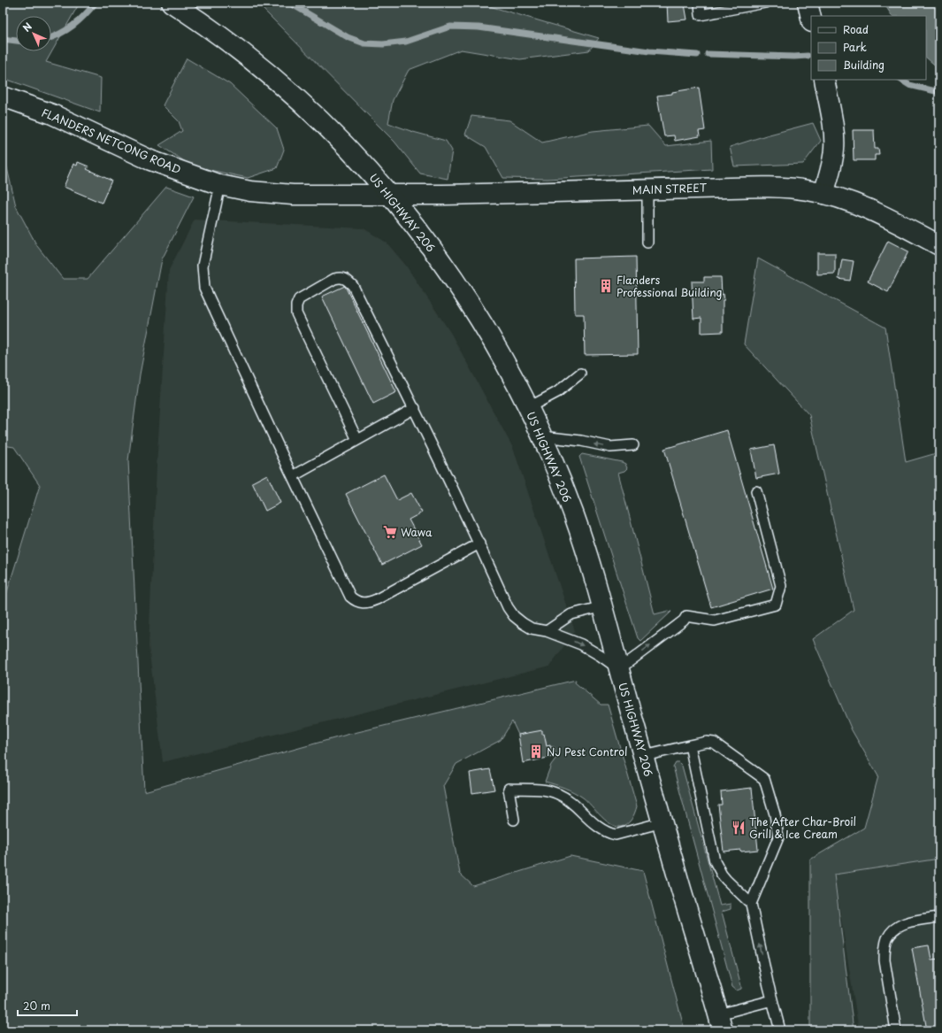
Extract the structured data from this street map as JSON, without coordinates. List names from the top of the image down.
{
  "streets": {
    "main road": ["FLANDERS NETCONG ROAD", "MAIN STREET", "US HIGHWAY 206"]
  },
  "crossings": [
    ["FLANDERS NETCONG ROAD", "MAIN STREET"],
    ["FLANDERS NETCONG ROAD", "US HIGHWAY 206"],
    ["MAIN STREET", "US HIGHWAY 206"]
  ],
  "places": {
    "building": ["Flanders Professional Building", "NJ Pest Control"],
    "supermarket": ["Wawa"],
    "restaurant": ["The After Char-Broil Grill & Ice Cream"]
  },
  "legend": ["Road", "Park", "Building"],
  "scale_bar": "20 m",
  "north": "top left"
}
